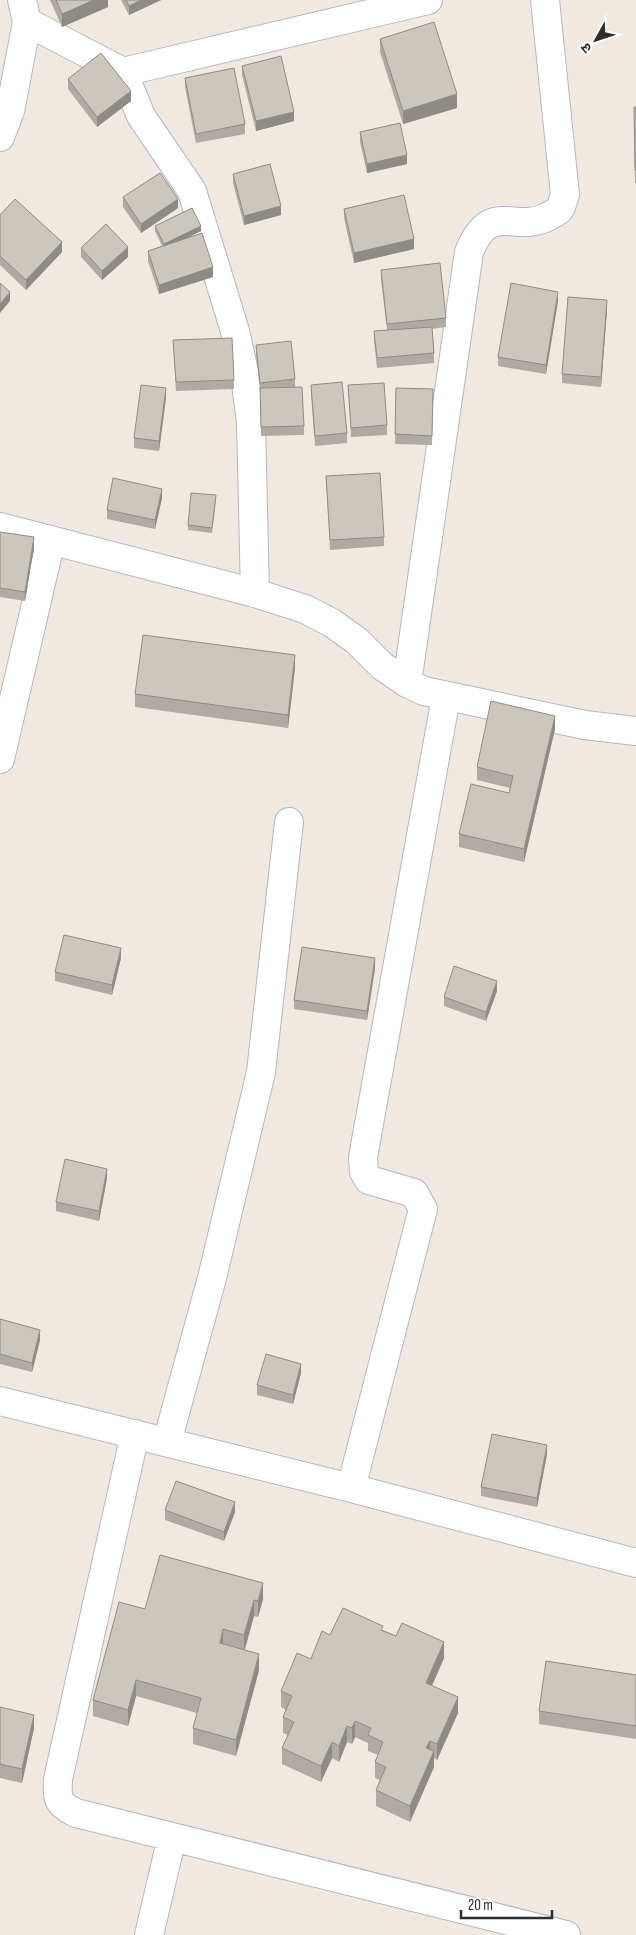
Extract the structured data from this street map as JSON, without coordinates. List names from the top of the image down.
{
  "scale_bar": "20 m",
  "north": "bottom left"
}
